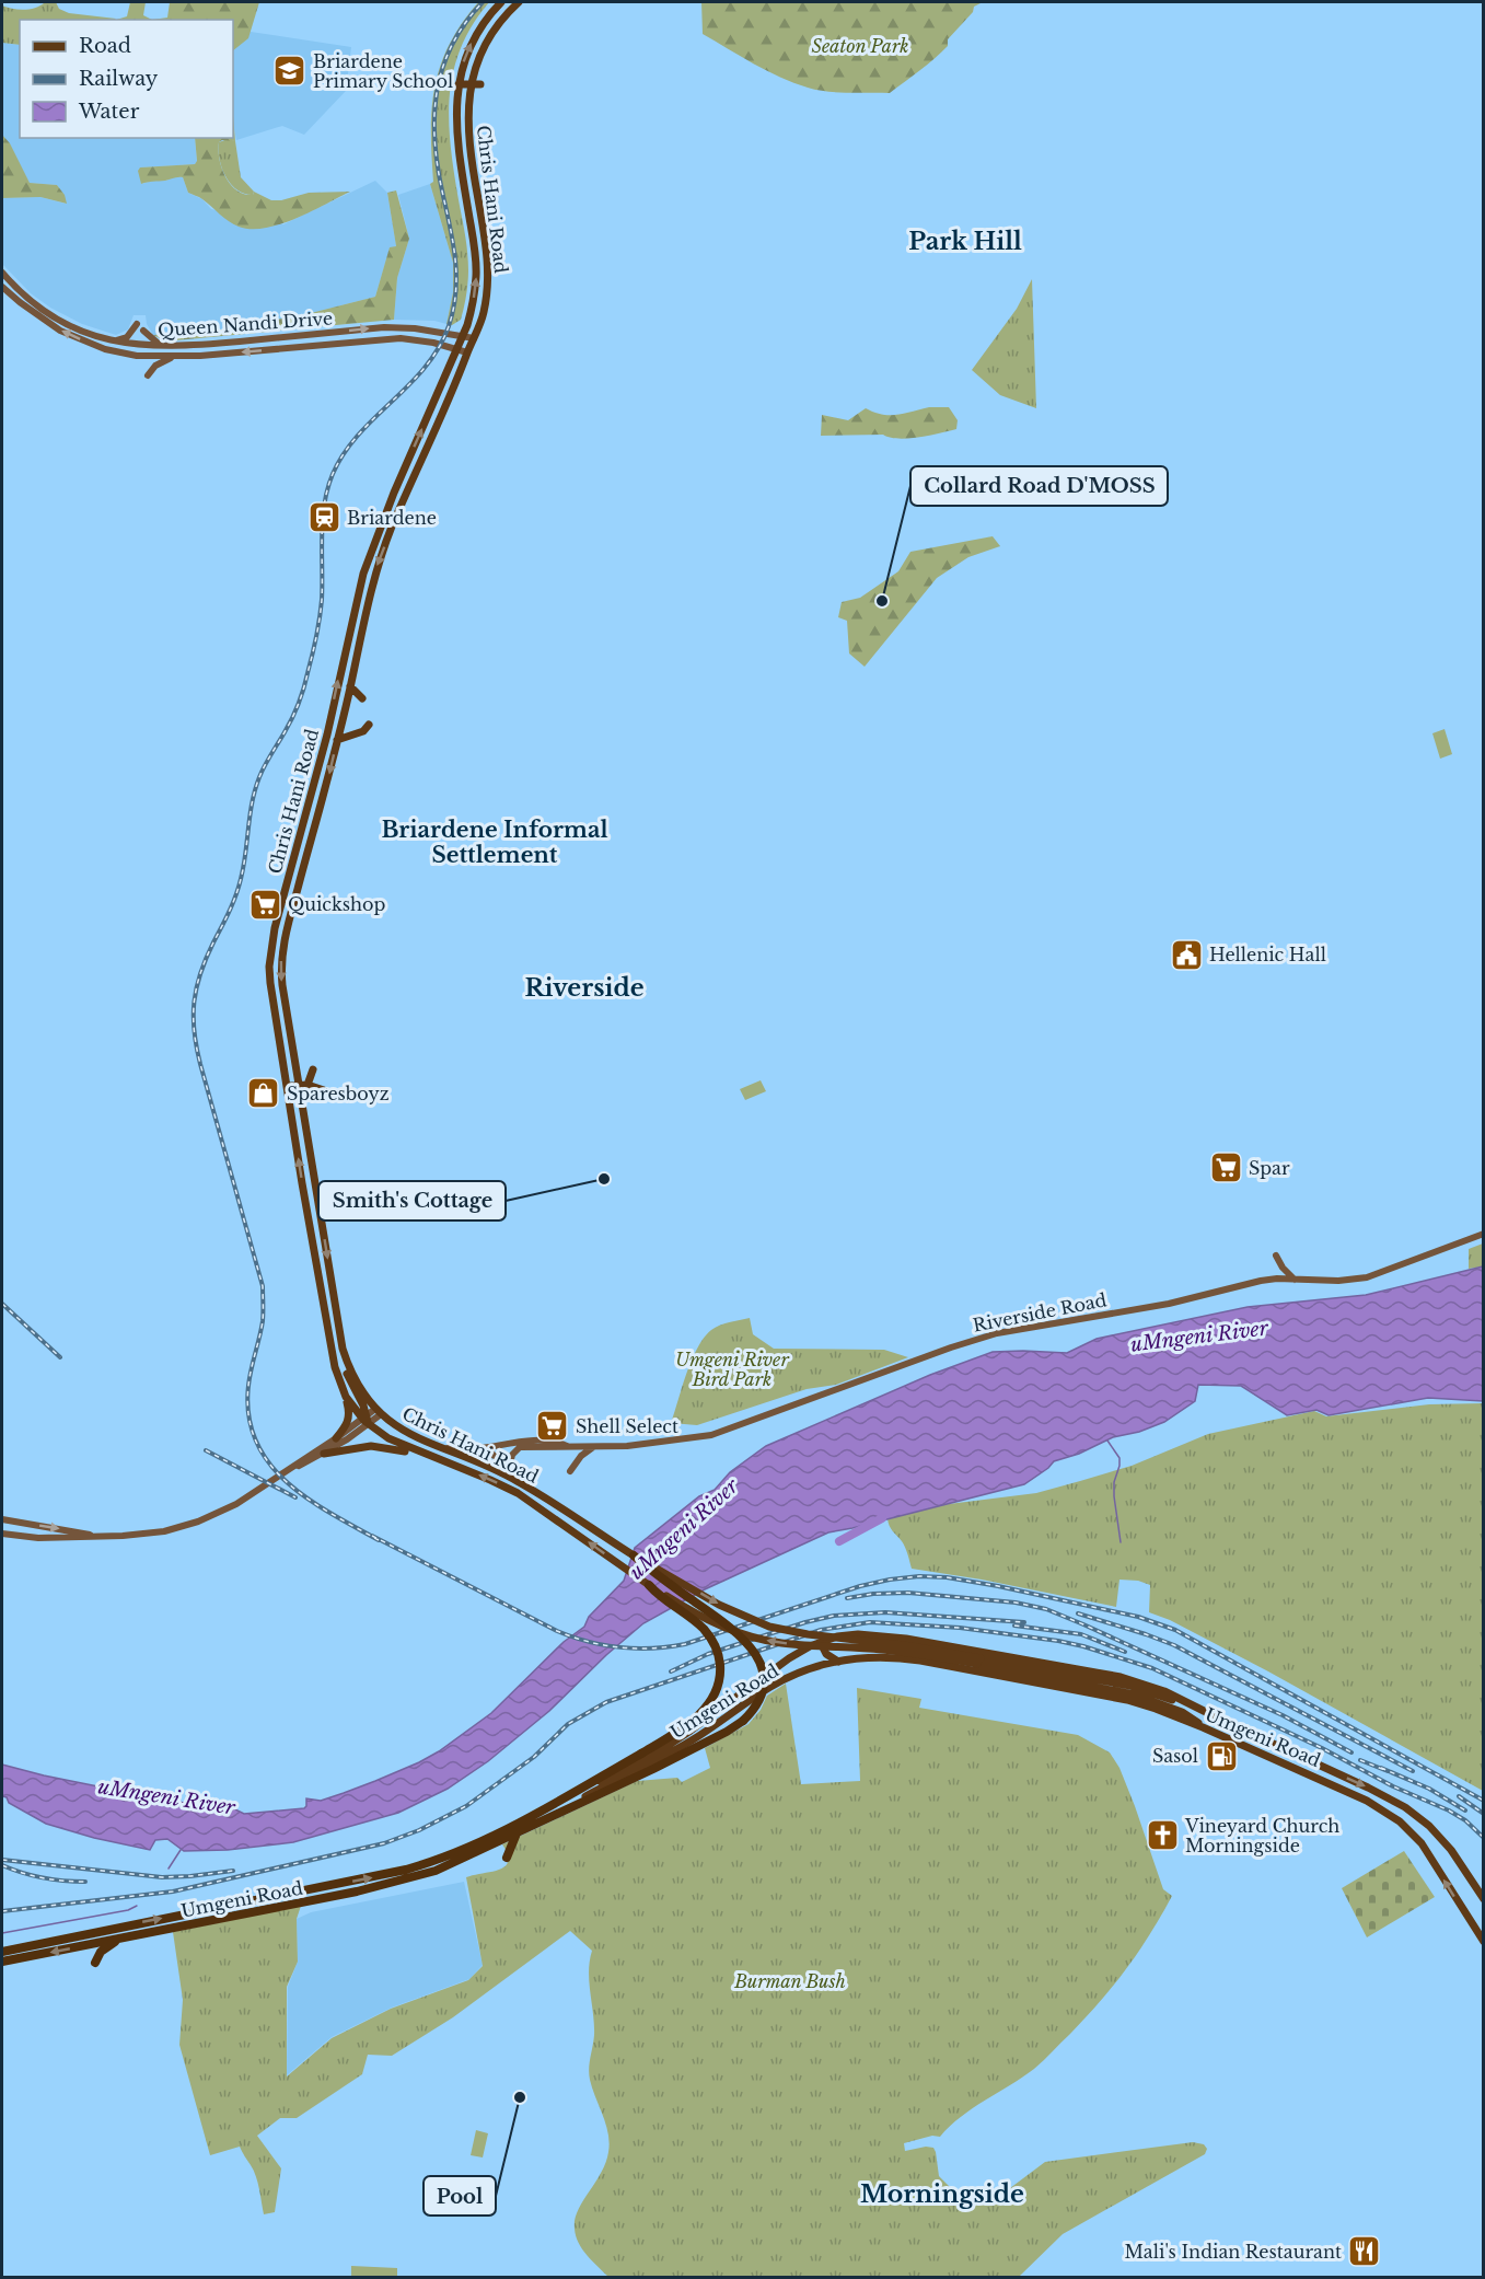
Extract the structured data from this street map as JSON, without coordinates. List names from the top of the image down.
{
  "streets": {
    "highway": ["Umgeni Road"],
    "main road": ["Chris Hani Road", "Queen Nandi Drive", "Riverside Road"]
  },
  "crossings": [
    ["Chris Hani Road", "Queen Nandi Drive"],
    ["Chris Hani Road", "Riverside Road"]
  ],
  "districts": [
    "Park Hill",
    "Briardene Informal Settlement",
    "Riverside",
    "Morningside"
  ],
  "water": ["uMngeni River"],
  "parks": ["Seaton Park", "Umgeni River Bird Park", "Burman Bush"],
  "places": {
    "school or university": ["Briardene Primary School"],
    "station": ["Briardene"],
    "other": ["Collard Road D'MOSS", "Smith's Cottage", "Pool"],
    "supermarket": ["Quickshop", "Spar", "Shell Select"],
    "public building": ["Hellenic Hall"],
    "shop": ["Sparesboyz"],
    "fuel station": ["Sasol"],
    "church": ["Vineyard Church Morningside"],
    "restaurant": ["Mali's Indian Restaurant"]
  },
  "legend": ["Road", "Railway", "Water"]
}
